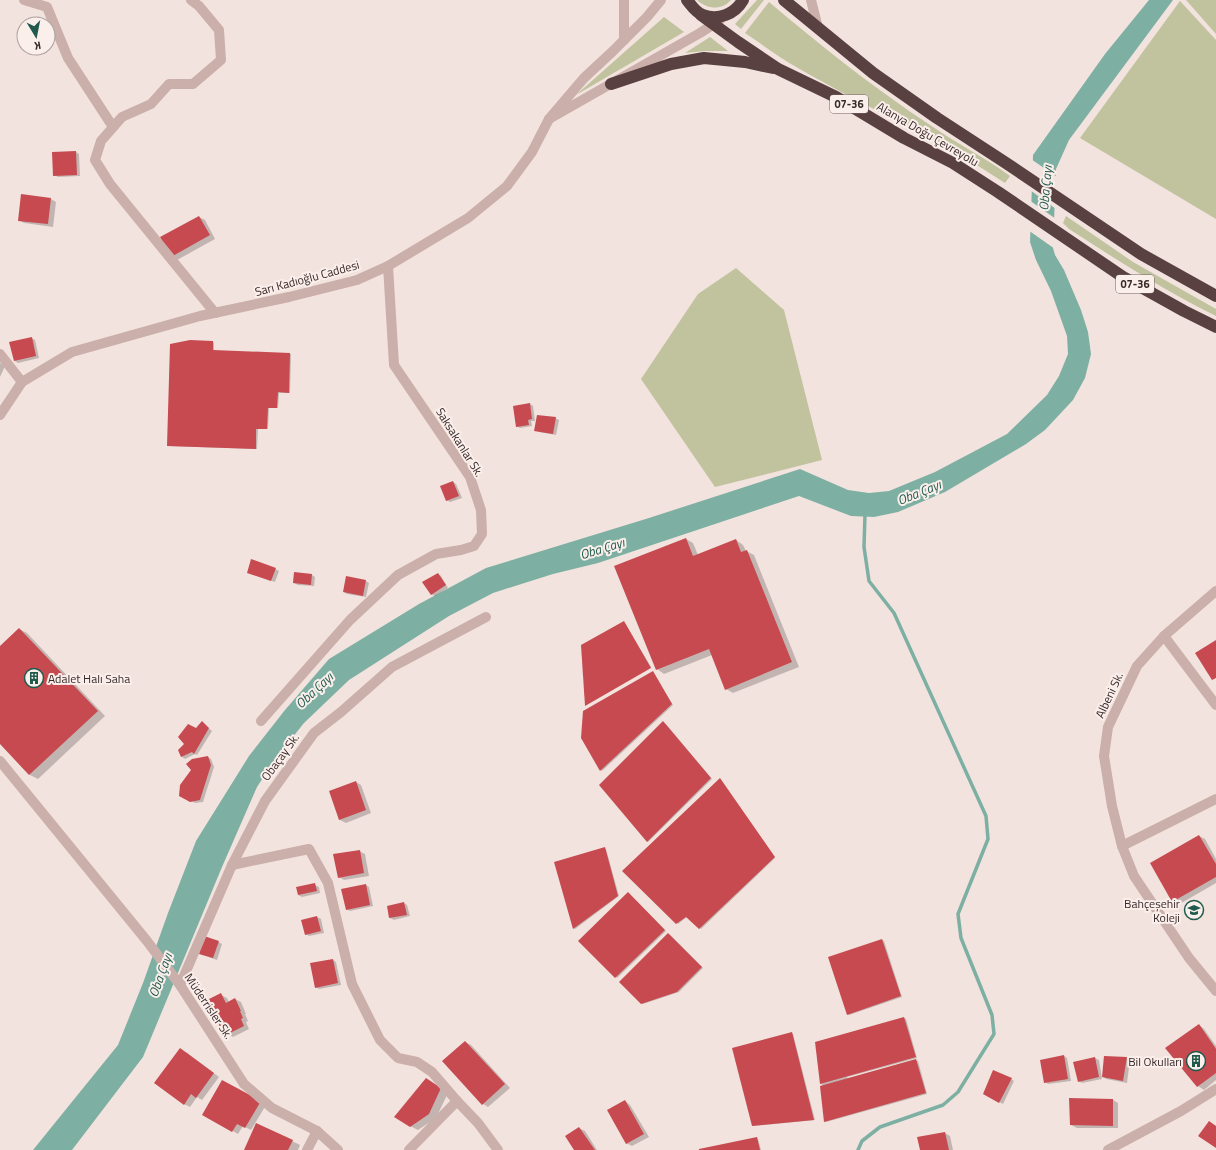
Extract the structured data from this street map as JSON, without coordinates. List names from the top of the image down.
{
  "streets": {
    "highway": ["07-36", "Alanya Doğu Çevreyolu"],
    "street": [
      "Sarı Kadıoğlu Caddesi",
      "Saksakanlar Sk.",
      "Albeni Sk.",
      "Obaçay Sk.",
      "Müderrisler Sk."
    ]
  },
  "crossings": [
    ["Sarı Kadıoğlu Caddesi", "Saksakanlar Sk."],
    ["Obaçay Sk.", "Müderrisler Sk."]
  ],
  "water": ["Oba Çayı"],
  "places": {
    "building": ["Adalet Halı Saha", "Bil Okulları"],
    "school or university": ["Bahçeşehir Koleji"]
  },
  "north": "bottom"
}
